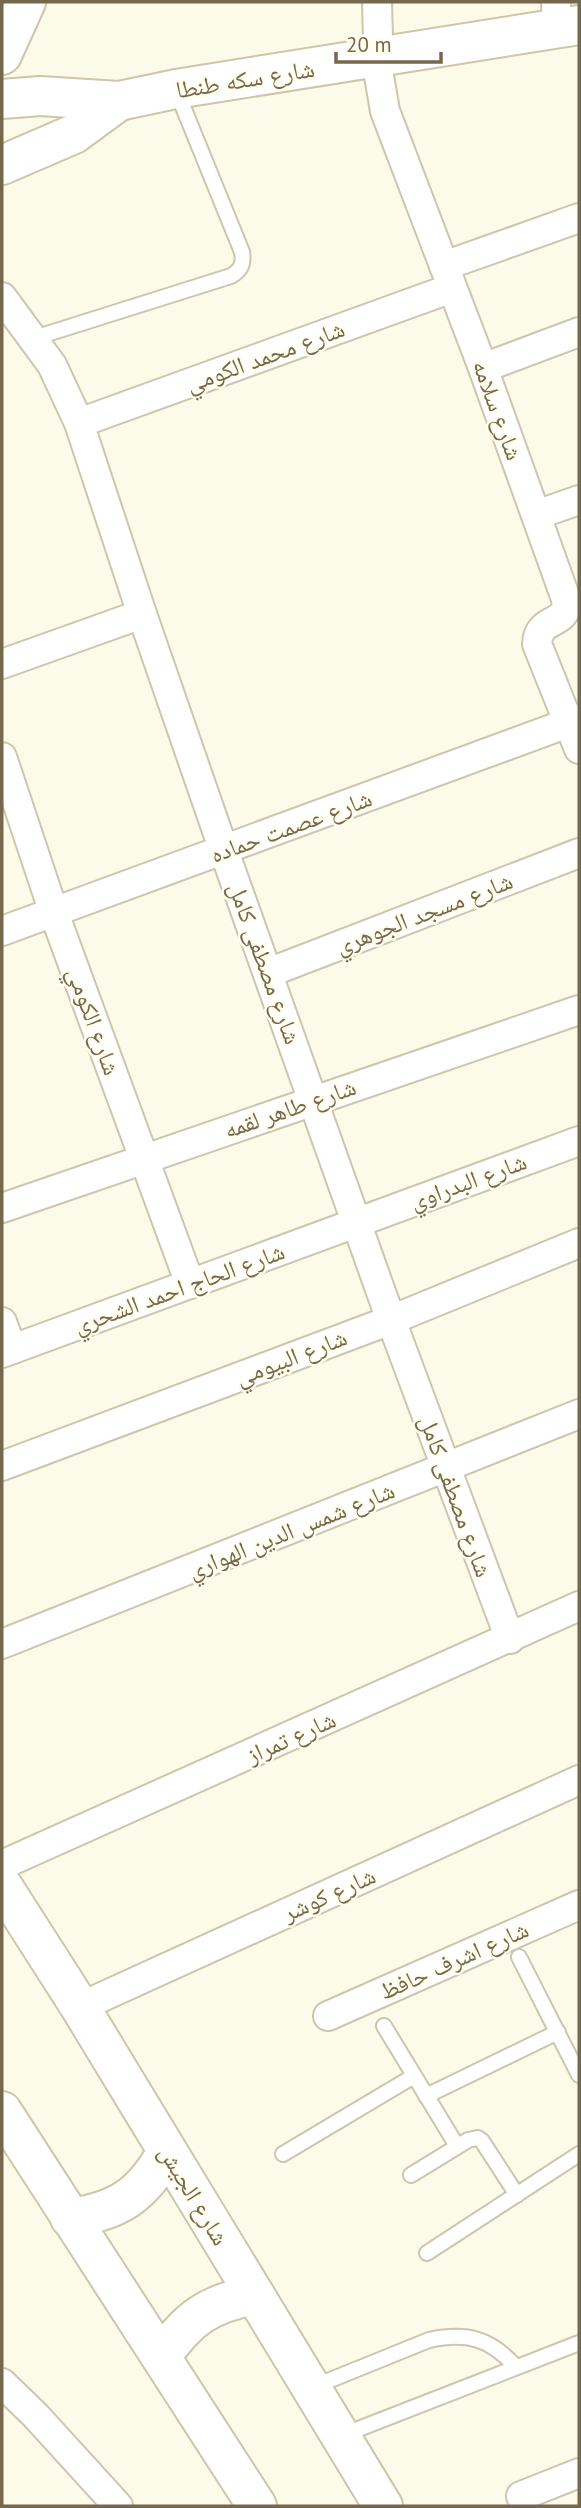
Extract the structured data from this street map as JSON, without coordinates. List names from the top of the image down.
{
  "streets": {
    "main road": ["شارع سكه طنطا", "شارع الجيش"],
    "street": [
      "شارع محمد الكومي",
      "شارع سلامه",
      "شارع عصمت حماده",
      "شارع مسجد الجوهري",
      "شارع مصطفى كامل",
      "شارع الكومي",
      "شارع طاهر لقمه",
      "شارع البدراوي",
      "شارع الحاج احمد الشحري",
      "شارع البيومي",
      "شارع شمس الدين الهواري",
      "شارع تمراز",
      "شارع كوشر",
      "شارع اشرف حافظ"
    ]
  },
  "crossings": [
    ["شارع سكه طنطا", "شارع سلامه"],
    ["شارع محمد الكومي", "شارع سلامه"],
    ["شارع محمد الكومي", "شارع مصطفى كامل"],
    ["شارع سلامه", "شارع عصمت حماده"],
    ["شارع عصمت حماده", "شارع مصطفى كامل"],
    ["شارع عصمت حماده", "شارع الكومي"],
    ["شارع مسجد الجوهري", "شارع مصطفى كامل"],
    ["شارع مصطفى كامل", "شارع طاهر لقمه"],
    ["شارع مصطفى كامل", "شارع البدراوي"],
    ["شارع مصطفى كامل", "شارع الحاج احمد الشحري"],
    ["شارع مصطفى كامل", "شارع البيومي"],
    ["شارع مصطفى كامل", "شارع شمس الدين الهواري"],
    ["شارع مصطفى كامل", "شارع تمراز"],
    ["شارع الكومي", "شارع طاهر لقمه"],
    ["شارع الكومي", "شارع الحاج احمد الشحري"],
    ["شارع البدراوي", "شارع الحاج احمد الشحري"],
    ["شارع كوشر", "شارع الجيش"]
  ],
  "scale_bar": "20 m"
}
